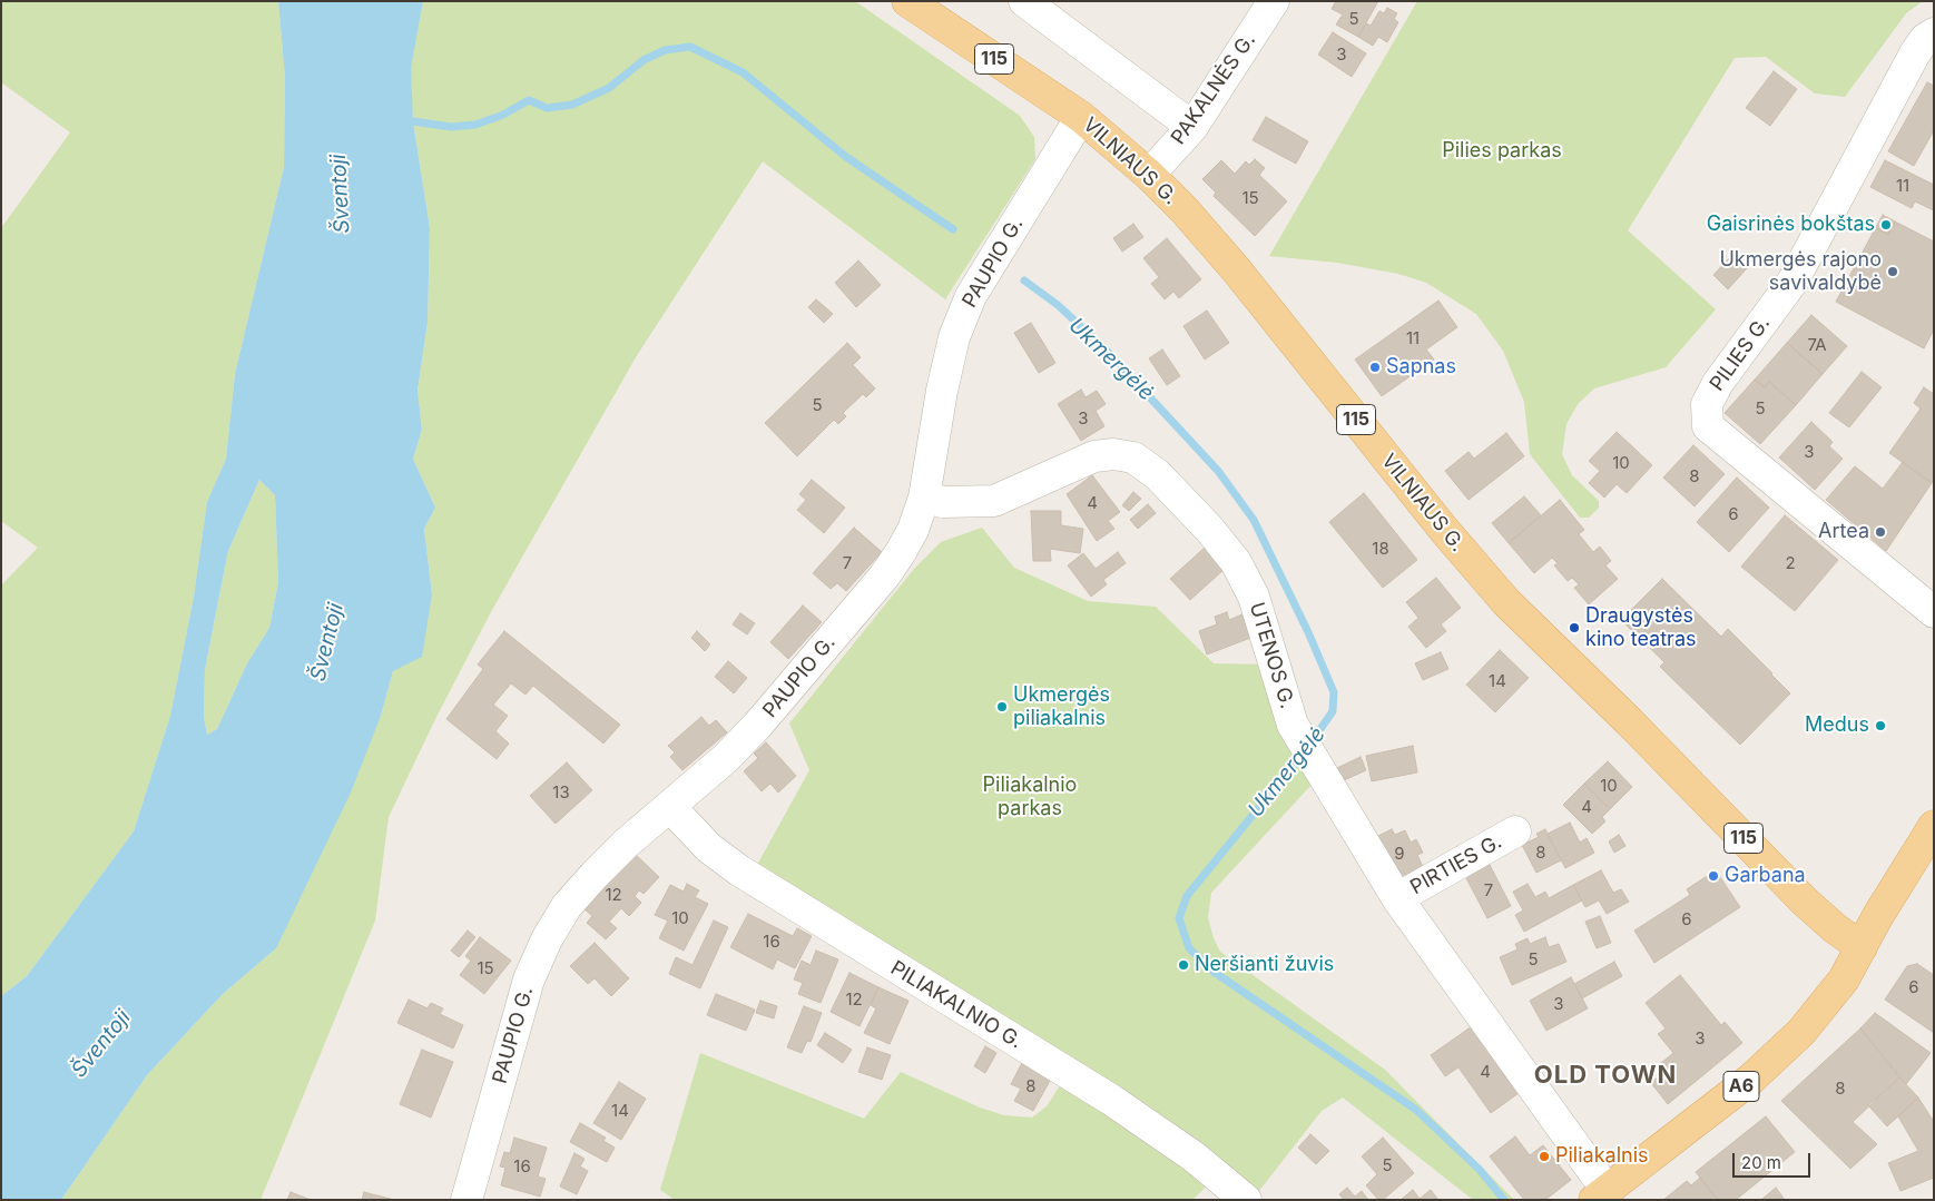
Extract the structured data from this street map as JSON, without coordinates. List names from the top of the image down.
{
  "streets": {
    "main road": ["115", "VILNIAUS G.", "A6"],
    "street": [
      "PAKALNĖS G.",
      "PAUPIO G.",
      "PILIES G.",
      "UTENOS G.",
      "PIRTIES G.",
      "PILIAKALNIO G."
    ]
  },
  "crossings": [
    ["PAKALNĖS G.", "VILNIAUS G."],
    ["VILNIAUS G.", "PAUPIO G."],
    ["VILNIAUS G.", "A6"],
    ["PAUPIO G.", "UTENOS G."],
    ["PAUPIO G.", "PILIAKALNIO G."],
    ["UTENOS G.", "PIRTIES G."],
    ["UTENOS G.", "A6"]
  ],
  "districts": ["OLD TOWN"],
  "water": ["Šventoji", "Ukmergėlė"],
  "parks": ["Pilies parkas", "Piliakalnio parkas"],
  "places": [
    "Gaisrinės bokštas",
    "Ukmergės rajono savivaldybė",
    "Sapnas",
    "Artea",
    "Draugystės kino teatras",
    "Ukmergės piliakalnis",
    "Medus",
    "Garbana",
    "Neršianti žuvis",
    "Piliakalnis"
  ],
  "house_numbers": [
    "5",
    "3",
    "11",
    "15",
    "11",
    "7A",
    "5",
    "5",
    "3",
    "3",
    "10",
    "8",
    "4",
    "6",
    "18",
    "7",
    "2",
    "14",
    "10",
    "13",
    "4",
    "8",
    "9",
    "7",
    "12",
    "10",
    "6",
    "16",
    "5",
    "15",
    "6",
    "12",
    "3",
    "3",
    "4",
    "8",
    "8",
    "14",
    "5",
    "16"
  ],
  "scale_bar": "20 m"
}
